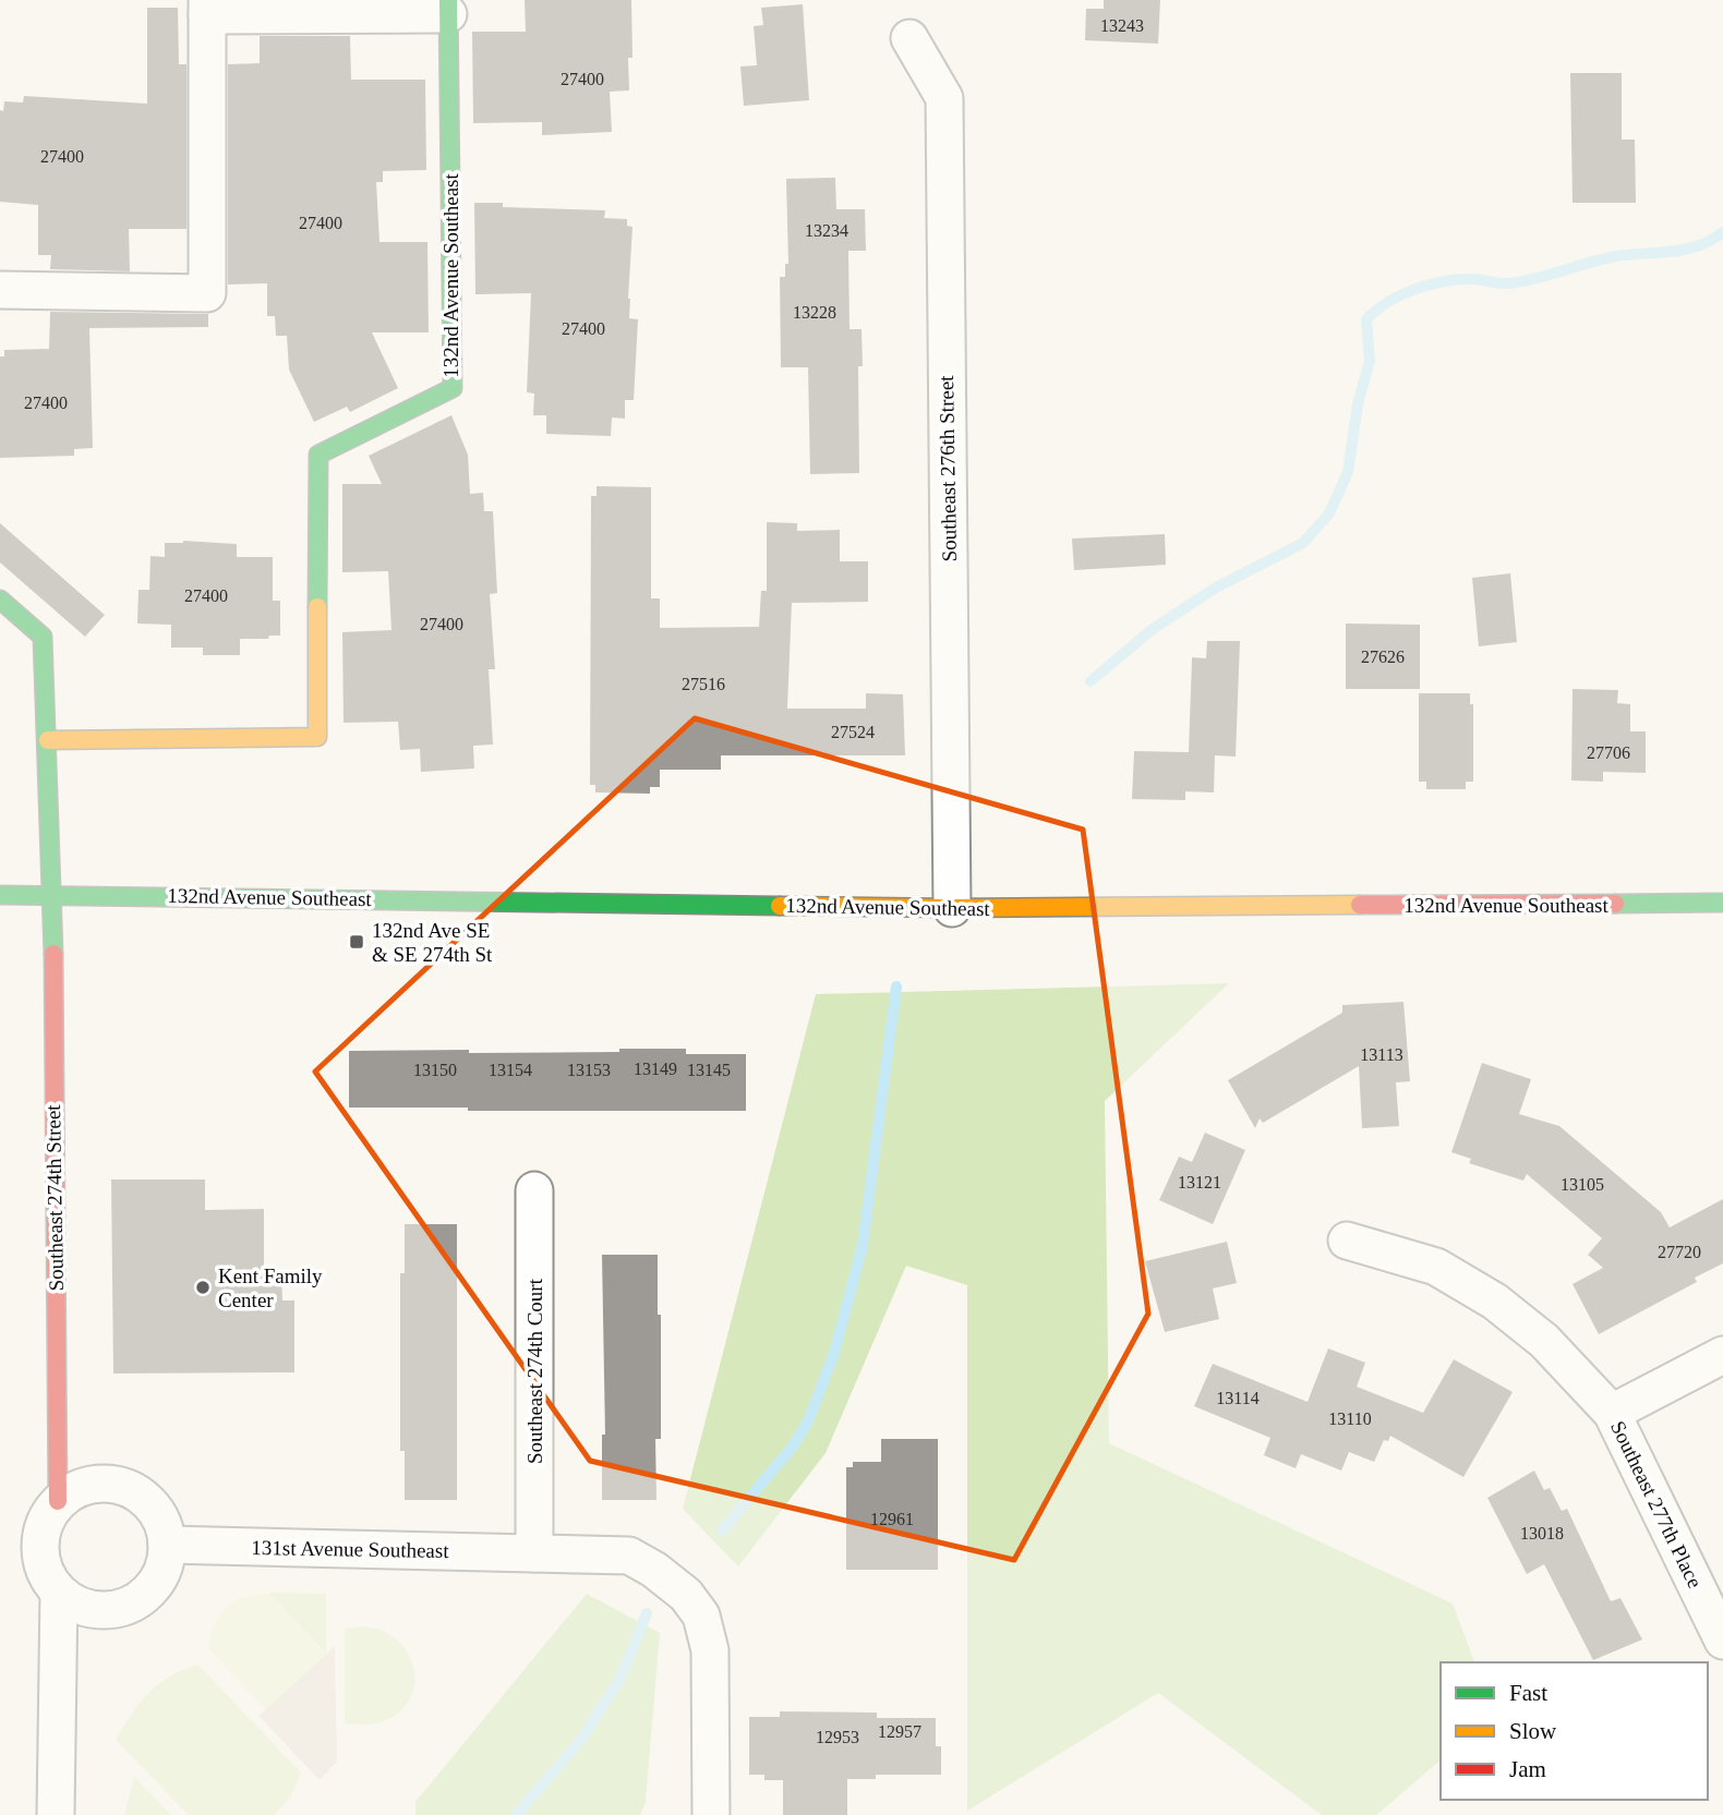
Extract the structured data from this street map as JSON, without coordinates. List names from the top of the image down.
{
  "streets": {
    "street": [
      "132nd Avenue Southeast",
      "Southeast 276th Street",
      "Southeast 274th Street",
      "Southeast 274th Court",
      "Southeast 277th Place",
      "131st Avenue Southeast"
    ]
  },
  "crossings": [
    ["132nd Avenue Southeast", "Southeast 276th Street"],
    ["132nd Avenue Southeast", "Southeast 274th Street"],
    ["Southeast 274th Street", "131st Avenue Southeast"],
    ["Southeast 274th Court", "131st Avenue Southeast"]
  ],
  "places": {
    "transit": ["132nd Ave SE & SE 274th St"],
    "other": ["Kent Family Center"]
  },
  "house_numbers": [
    "13243",
    "27400",
    "27400",
    "27400",
    "13234",
    "13228",
    "27400",
    "27400",
    "27400",
    "27400",
    "27626",
    "27516",
    "27524",
    "27706",
    "13113",
    "13149",
    "13150",
    "13154",
    "13153",
    "13145",
    "13121",
    "13105",
    "27720",
    "13114",
    "13110",
    "12961",
    "13018",
    "12957",
    "12953"
  ],
  "legend": ["Fast", "Slow", "Jam"]
}
